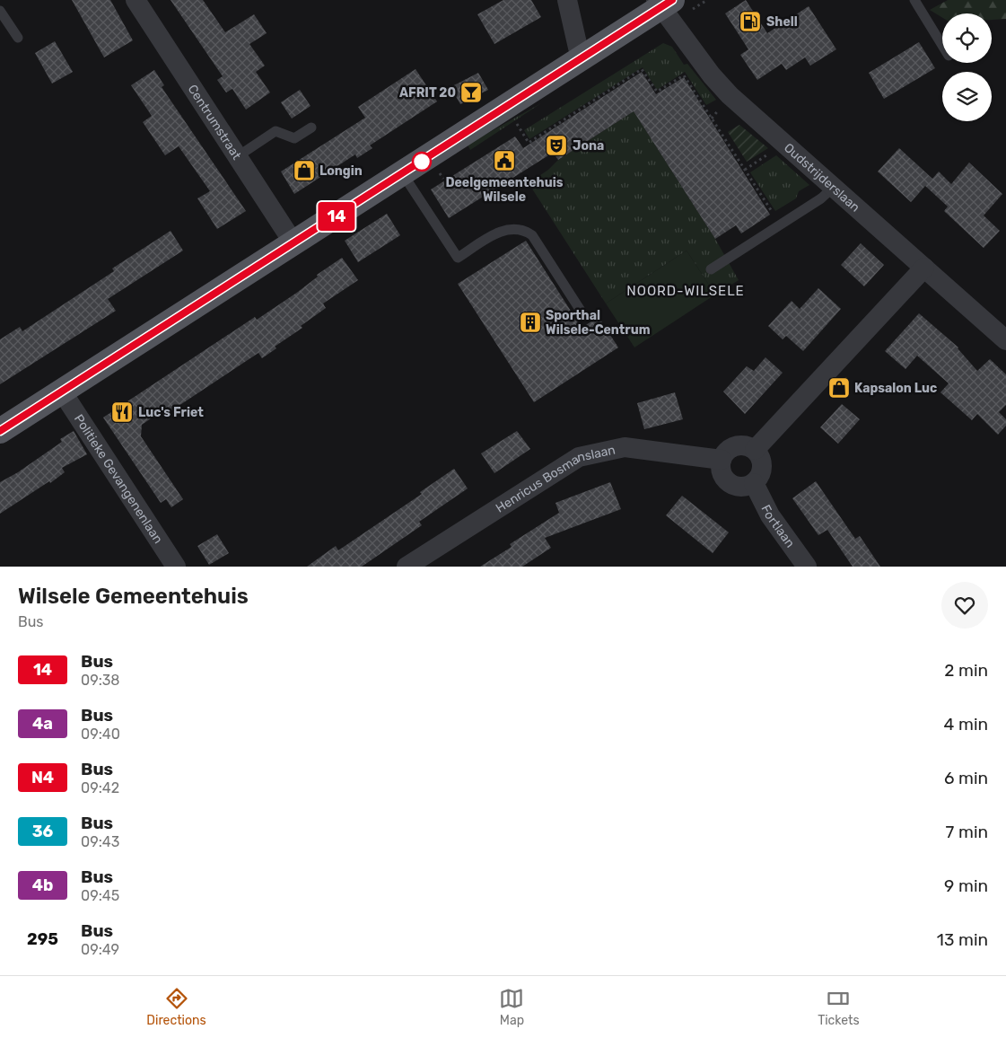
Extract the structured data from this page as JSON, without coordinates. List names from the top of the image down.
{
  "streets": {
    "street": [
      "Centrumstraat",
      "Oudstrijderslaan",
      "Politieke Gevangenenlaan",
      "Henricus Bosmanslaan",
      "Fortlaan"
    ]
  },
  "crossings": [
    ["Henricus Bosmanslaan", "Fortlaan"]
  ],
  "districts": ["NOORD-WILSELE"],
  "places": {
    "fuel station": ["Shell"],
    "bar": ["AFRIT 20"],
    "theatre": ["Jona"],
    "public building": ["Deelgemeentehuis Wilsele"],
    "shop": ["Longin", "Kapsalon Luc"],
    "building": ["Sporthal Wilsele-Centrum"],
    "restaurant": ["Luc's Friet"]
  },
  "lines": ["bus line 14"],
  "page": {
    "on_map": "14",
    "heading": ["Wilsele Gemeentehuis", "Bus"],
    "list": [
      {
        "mark": "14",
        "name": "Bus",
        "note": "09:38",
        "value": "2 min"
      },
      {
        "mark": "4a",
        "name": "Bus",
        "note": "09:40",
        "value": "4 min"
      },
      {
        "mark": "N4",
        "name": "Bus",
        "note": "09:42",
        "value": "6 min"
      },
      {
        "mark": "36",
        "name": "Bus",
        "note": "09:43",
        "value": "7 min"
      },
      {
        "mark": "4b",
        "name": "Bus",
        "note": "09:45",
        "value": "9 min"
      },
      {
        "mark": "295",
        "name": "Bus",
        "note": "09:49",
        "value": "13 min"
      }
    ],
    "tabs": ["Directions", "Map", "Tickets"]
  }
}
